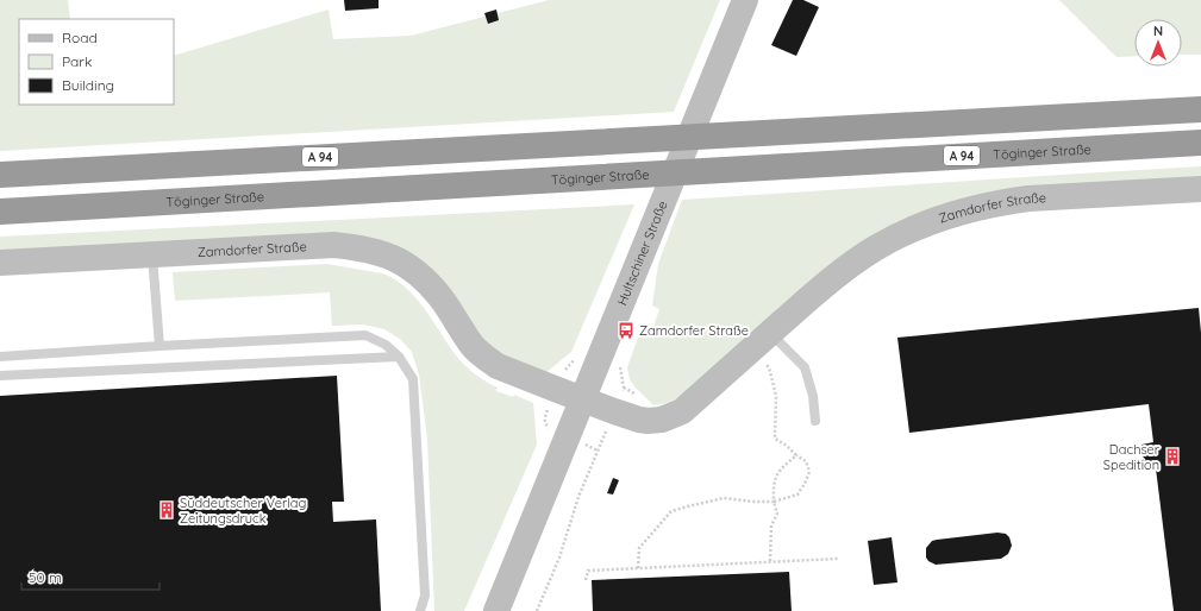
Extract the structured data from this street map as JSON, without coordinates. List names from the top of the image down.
{
  "streets": {
    "highway": ["Töginger Straße", "A 94"],
    "street": ["Zamdorfer Straße", "Hultschiner Straße"]
  },
  "crossings": [
    ["Zamdorfer Straße", "Hultschiner Straße"]
  ],
  "places": {
    "bus stop": ["Zamdorfer Straße"],
    "building": ["Dachser Spedition", "Süddeutscher Verlag Zeitungsdruck"]
  },
  "legend": ["Road", "Park", "Building"],
  "scale_bar": "50 m",
  "north": "top"
}
